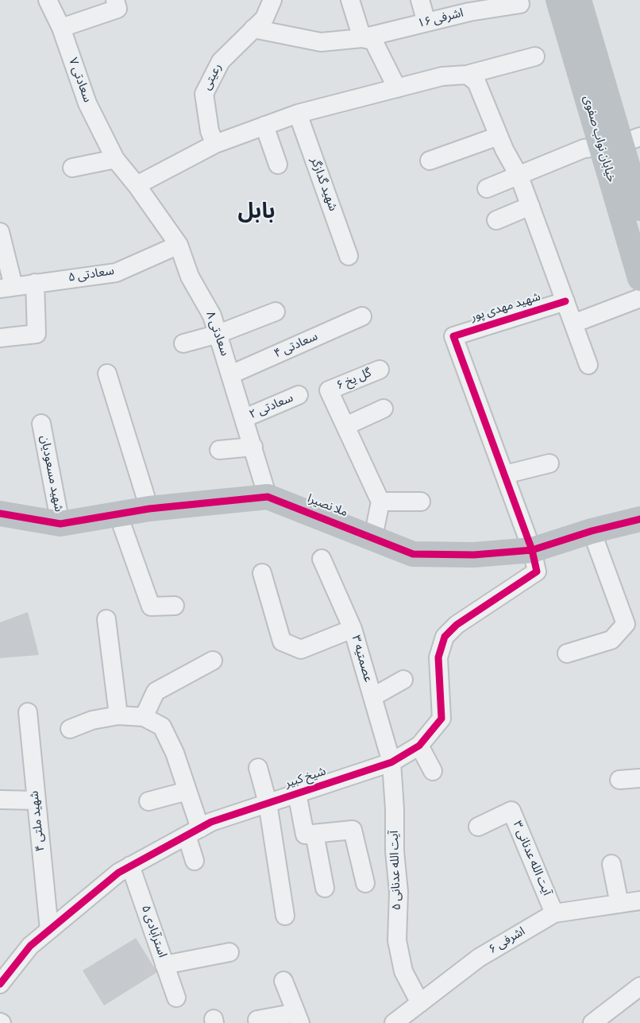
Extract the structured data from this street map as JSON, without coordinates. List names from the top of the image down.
{
  "streets": {
    "street": [
      "اشرفی ۱۶",
      "رعیتی",
      "سعادتی ۷",
      "خیابان نواب صفوی",
      "شهید گدازگر",
      "سعادتی ۵",
      "شهید مهدی پور",
      "سعادتی ۸",
      "سعادتی ۴",
      "گل یخ ۶",
      "سعادتی ۲",
      "شهید مسعودیان",
      "ملا نصیرا",
      "عصمتیه ۳",
      "شیخ کبیر",
      "شهید ملتی ۴",
      "آیت الله عدنانی ۳",
      "آیت الله عدنانی ۵",
      "استرآبادی ۵",
      "اشرفی ۶"
    ]
  },
  "crossings": [
    ["اشرفی ۱۶", "رعیتی"],
    ["سعادتی ۷", "سعادتی ۸"],
    ["سعادتی ۵", "سعادتی ۸"],
    ["سعادتی ۸", "سعادتی ۴"],
    ["سعادتی ۸", "سعادتی ۲"],
    ["سعادتی ۸", "ملا نصیرا"],
    ["شهید مسعودیان", "ملا نصیرا"],
    ["ملا نصیرا", "شیخ کبیر"],
    ["عصمتیه ۳", "شیخ کبیر"],
    ["عصمتیه ۳", "آیت الله عدنانی ۵"],
    ["شیخ کبیر", "شهید ملتی ۴"],
    ["شیخ کبیر", "آیت الله عدنانی ۵"],
    ["شیخ کبیر", "استرآبادی ۵"],
    ["آیت الله عدنانی ۳", "اشرفی ۶"],
    ["آیت الله عدنانی ۵", "اشرفی ۶"]
  ],
  "districts": ["بابل"]
}
